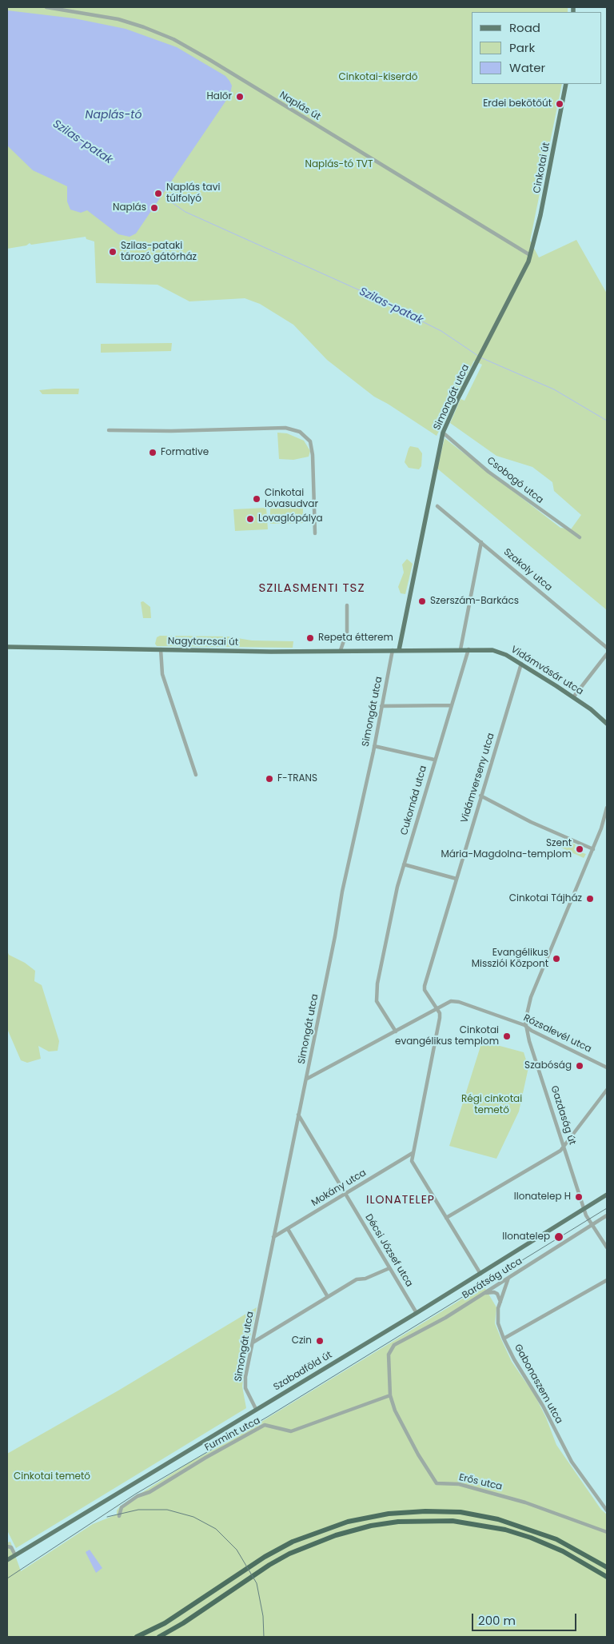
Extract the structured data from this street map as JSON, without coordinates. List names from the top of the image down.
{
  "streets": {
    "main road": [
      "Cinkotai út",
      "Simongát utca",
      "Nagytarcsai út",
      "Vidámvásár utca",
      "Szabadföld út"
    ],
    "street": [
      "Naplás út",
      "Csobogó utca",
      "Szakoly utca",
      "Vidámverseny utca",
      "Cukornád utca",
      "Rózsalevél utca",
      "Gazdaság út",
      "Mokány utca",
      "Décsi József utca",
      "Barátság utca",
      "Gabonaszem utca",
      "Furmint utca",
      "Erős utca"
    ]
  },
  "crossings": [
    ["Naplás út", "Cinkotai út"],
    ["Naplás út", "Simongát utca"],
    ["Cinkotai út", "Simongát utca"],
    ["Simongát utca", "Csobogó utca"],
    ["Simongát utca", "Nagytarcsai út"],
    ["Simongát utca", "Vidámvásár utca"],
    ["Simongát utca", "Rózsalevél utca"],
    ["Simongát utca", "Mokány utca"],
    ["Simongát utca", "Décsi József utca"],
    ["Simongát utca", "Szabadföld út"],
    ["Nagytarcsai út", "Vidámvásár utca"],
    ["Vidámvásár utca", "Vidámverseny utca"],
    ["Vidámvásár utca", "Cukornád utca"],
    ["Vidámverseny utca", "Rózsalevél utca"],
    ["Cukornád utca", "Rózsalevél utca"],
    ["Rózsalevél utca", "Gazdaság út"],
    ["Gazdaság út", "Barátság utca"],
    ["Gazdaság út", "Szabadföld út"],
    ["Mokány utca", "Décsi József utca"],
    ["Décsi József utca", "Szabadföld út"],
    ["Barátság utca", "Gabonaszem utca"],
    ["Barátság utca", "Erős utca"],
    ["Furmint utca", "Erős utca"]
  ],
  "districts": ["SZILASMENTI TSZ", "ILONATELEP"],
  "water": ["Naplás-tó", "Szilas-patak"],
  "parks": [
    "Cinkotai-kiserdő",
    "Naplás-tó TVT",
    "Régi cinkotai temető",
    "Cinkotai temető"
  ],
  "places": [
    "Halőr",
    "Erdei bekötőút",
    "Naplás tavi túlfolyó",
    "Naplás",
    "Szilas-pataki tározó gátőrház",
    "Formative",
    "Cinkotai lovasudvar",
    "Lovaglópálya",
    "Szerszám-Barkács",
    "Repeta étterem",
    "F-TRANS",
    "Szent Mária-Magdolna-templom",
    "Cinkotai Tájház",
    "Evangélikus Missziói Központ",
    "Cinkotai evangélikus templom",
    "Szabóság",
    "Ilonatelep H",
    "Ilonatelep",
    "Czin"
  ],
  "legend": ["Road", "Park", "Water"],
  "scale_bar": "200 m"
}
